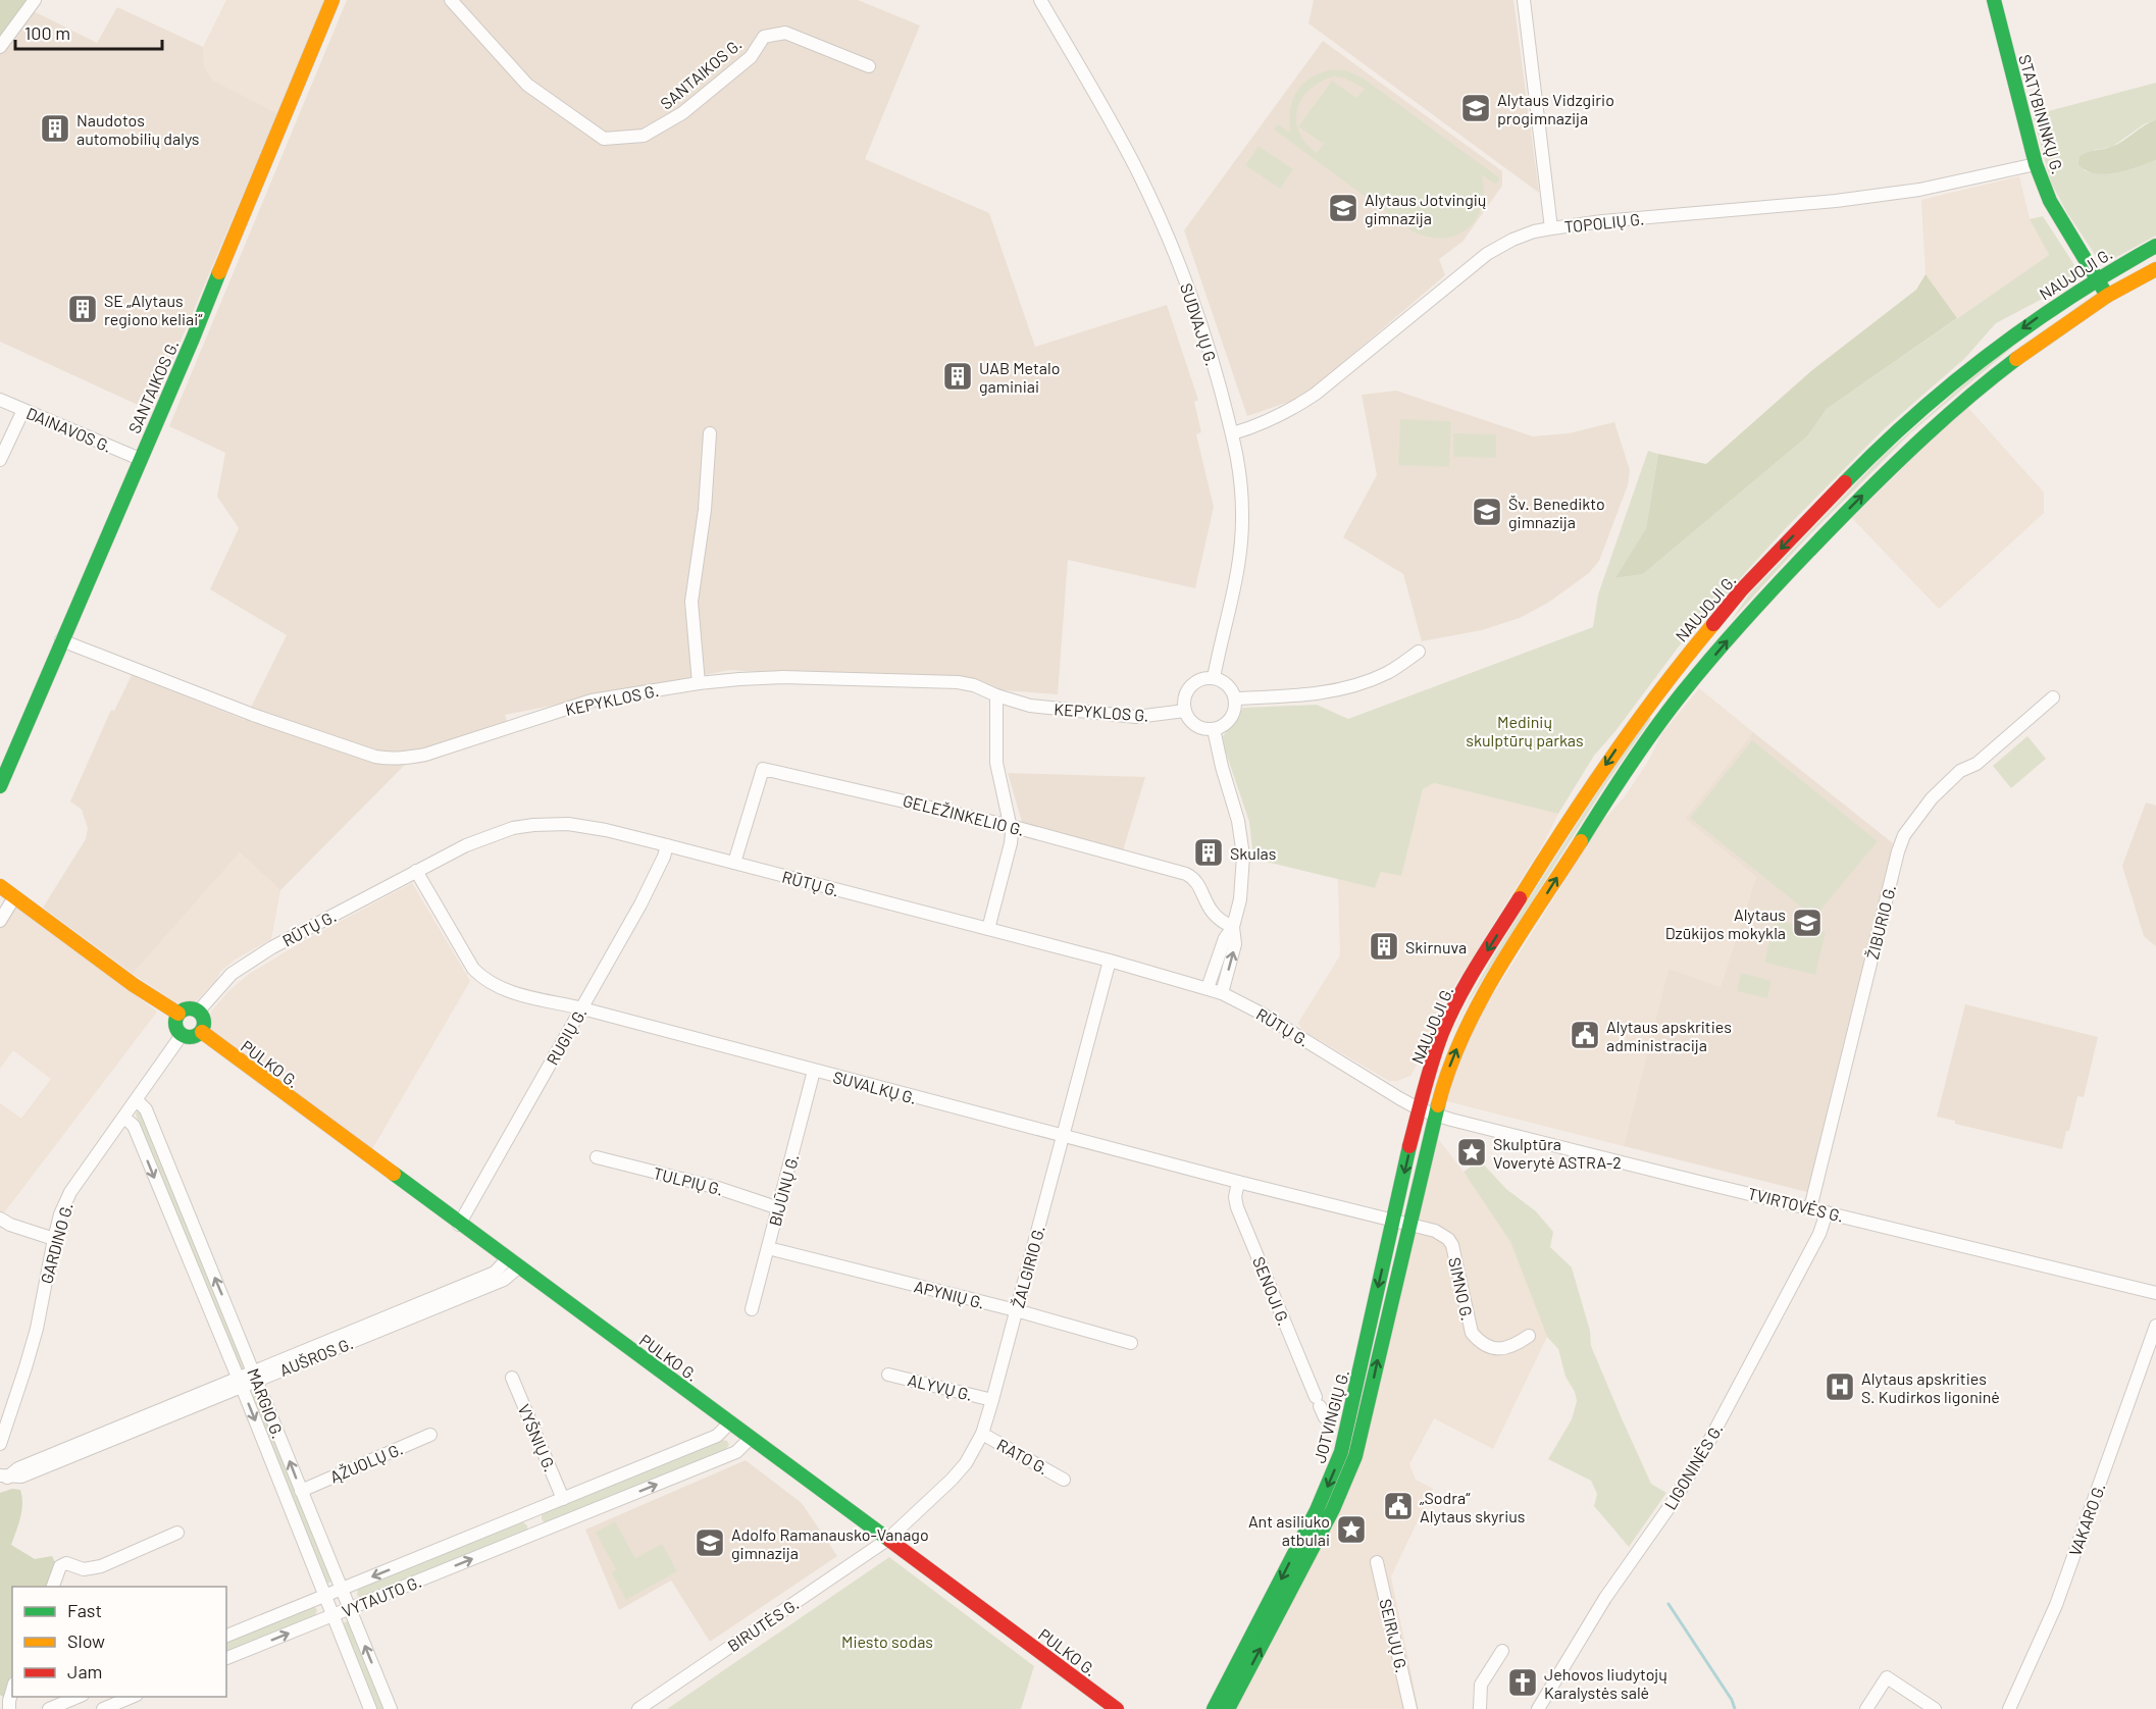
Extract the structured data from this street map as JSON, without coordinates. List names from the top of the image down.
{
  "streets": {
    "main road": [
      "SANTAIKOS G.",
      "STATYBININKŲ G.",
      "NAUJOJI G.",
      "PULKO G.",
      "JOTVINGIŲ G."
    ],
    "street": [
      "TOPOLIŲ G.",
      "SUDVAJŲ G.",
      "DAINAVOS G.",
      "KEPYKLOS G.",
      "GELEŽINKELIO G.",
      "RŪTŲ G.",
      "ŽIBURIO G.",
      "RUGIŲ G.",
      "SUVALKŲ G.",
      "TULPIŲ G.",
      "BIJŪNŲ G.",
      "TVIRTOVĖS G.",
      "GARDINO G.",
      "ŽALGIRIO G.",
      "SIMNO G.",
      "SENOJI G.",
      "APYNIŲ G.",
      "AUŠROS G.",
      "ALYVŲ G.",
      "MARGIO G.",
      "VYŠNIŲ G.",
      "RATO G.",
      "ĄŽUOLŲ G.",
      "LIGONINĖS G.",
      "VAKARO G.",
      "VYTAUTO G.",
      "BIRUTĖS G.",
      "SEIRIJŲ G."
    ]
  },
  "crossings": [
    ["SANTAIKOS G.", "DAINAVOS G."],
    ["SANTAIKOS G.", "KEPYKLOS G."],
    ["STATYBININKŲ G.", "TOPOLIŲ G."],
    ["STATYBININKŲ G.", "NAUJOJI G."],
    ["TOPOLIŲ G.", "SUDVAJŲ G."],
    ["NAUJOJI G.", "RŪTŲ G."],
    ["NAUJOJI G.", "TVIRTOVĖS G."],
    ["NAUJOJI G.", "JOTVINGIŲ G."],
    ["SUDVAJŲ G.", "KEPYKLOS G."],
    ["GELEŽINKELIO G.", "RŪTŲ G."],
    ["RŪTŲ G.", "RUGIŲ G."],
    ["RŪTŲ G.", "PULKO G."],
    ["RŪTŲ G.", "SUVALKŲ G."],
    ["RŪTŲ G.", "TVIRTOVĖS G."],
    ["RŪTŲ G.", "GARDINO G."],
    ["RŪTŲ G.", "ŽALGIRIO G."],
    ["RŪTŲ G.", "JOTVINGIŲ G."],
    ["ŽIBURIO G.", "TVIRTOVĖS G."],
    ["RUGIŲ G.", "PULKO G."],
    ["RUGIŲ G.", "SUVALKŲ G."],
    ["PULKO G.", "GARDINO G."],
    ["PULKO G.", "ŽALGIRIO G."],
    ["PULKO G.", "AUŠROS G."],
    ["PULKO G.", "VYTAUTO G."],
    ["PULKO G.", "BIRUTĖS G."],
    ["SUVALKŲ G.", "BIJŪNŲ G."],
    ["SUVALKŲ G.", "ŽALGIRIO G."],
    ["SUVALKŲ G.", "SIMNO G."],
    ["SUVALKŲ G.", "SENOJI G."],
    ["SUVALKŲ G.", "JOTVINGIŲ G."],
    ["TULPIŲ G.", "BIJŪNŲ G."],
    ["BIJŪNŲ G.", "APYNIŲ G."],
    ["TVIRTOVĖS G.", "JOTVINGIŲ G."],
    ["TVIRTOVĖS G.", "LIGONINĖS G."],
    ["GARDINO G.", "MARGIO G."],
    ["ŽALGIRIO G.", "APYNIŲ G."],
    ["ŽALGIRIO G.", "ALYVŲ G."],
    ["ŽALGIRIO G.", "RATO G."],
    ["ŽALGIRIO G.", "BIRUTĖS G."],
    ["SIMNO G.", "JOTVINGIŲ G."],
    ["AUŠROS G.", "MARGIO G."],
    ["MARGIO G.", "ĄŽUOLŲ G."],
    ["MARGIO G.", "VYTAUTO G."],
    ["VYŠNIŲ G.", "VYTAUTO G."]
  ],
  "parks": ["Medinių skulptūrų parkas", "Miesto sodas"],
  "places": {
    "school or university": [
      "Alytaus Vidzgirio progimnazija",
      "Alytaus Jotvingių gimnazija",
      "Šv. Benedikto gimnazija",
      "Alytaus Dzūkijos mokykla",
      "Adolfo Ramanausko-Vanago gimnazija"
    ],
    "building": [
      "Naudotos automobilių dalys",
      "SE „Alytaus regiono keliai“",
      "UAB Metalo gaminiai",
      "Skulas",
      "Skirnuva"
    ],
    "public building": ["Alytaus apskrities administracija", "„Sodra“ Alytaus skyrius"],
    "place": ["Skulptūra Voverytė ASTRA-2", "Ant asiliuko atbulai"],
    "hospital": ["Alytaus apskrities S. Kudirkos ligoninė"],
    "church": ["Jehovos liudytojų Karalystės salė"]
  },
  "legend": ["Fast", "Slow", "Jam"],
  "scale_bar": "100 m"
}
